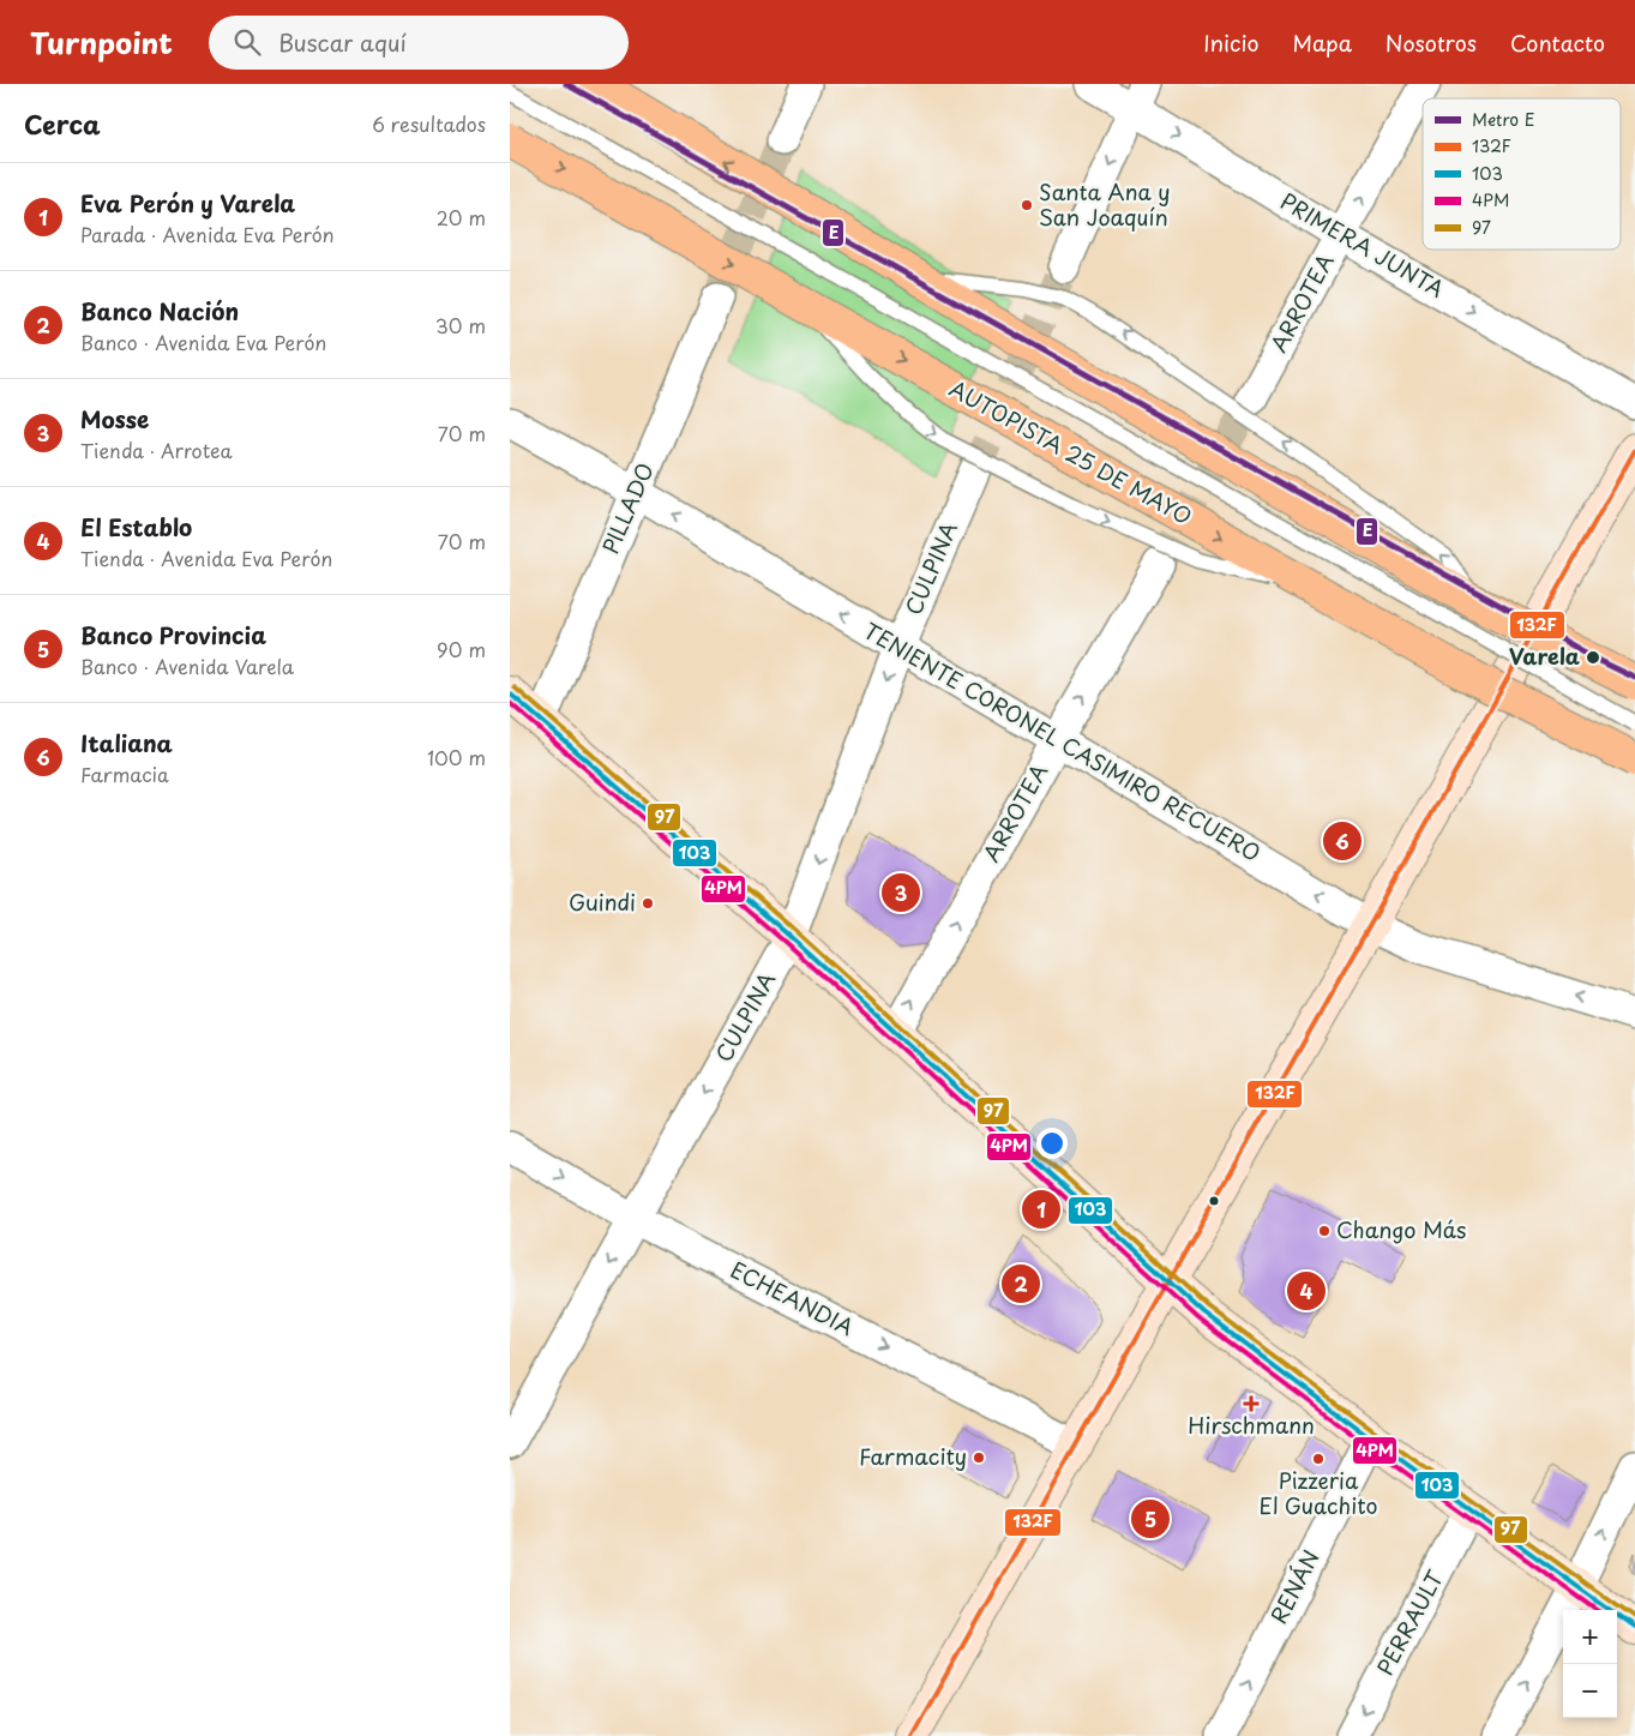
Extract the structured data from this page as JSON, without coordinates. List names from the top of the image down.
{
  "streets": {
    "highway": ["AUTOPISTA 25 DE MAYO"],
    "street": [
      "PRIMERA JUNTA",
      "ARROTEA",
      "PILLADO",
      "CULPINA",
      "TENIENTE CORONEL CASIMIRO RECUERO",
      "ECHEANDIA",
      "RENÁN",
      "PERRAULT"
    ]
  },
  "crossings": [
    ["PRIMERA JUNTA", "ARROTEA"],
    ["ARROTEA", "TENIENTE CORONEL CASIMIRO RECUERO"],
    ["PILLADO", "TENIENTE CORONEL CASIMIRO RECUERO"],
    ["CULPINA", "TENIENTE CORONEL CASIMIRO RECUERO"],
    ["CULPINA", "ECHEANDIA"]
  ],
  "one_way": [
    "PRIMERA JUNTA",
    "ARROTEA",
    "CULPINA",
    "TENIENTE CORONEL CASIMIRO RECUERO",
    "ECHEANDIA"
  ],
  "places": {
    "other": [
      "Santa Ana y San Joaquín",
      "Varela",
      "Guindi",
      "Chango Más",
      "Farmacity",
      "Pizzeria El Guachito"
    ],
    "health": ["Hirschmann"]
  },
  "lines": [
    "metro line E",
    "transit line 132F",
    "transit line 97",
    "transit line 103",
    "transit line 4PM"
  ],
  "legend": [
    "Metro E",
    "132F",
    "103",
    "4PM",
    "97"
  ],
  "page": {
    "header": "Turnpoint",
    "search": "Buscar aquí",
    "nav": [
      "Inicio",
      "Mapa",
      "Nosotros",
      "Contacto"
    ],
    "heading": ["Cerca", "6 resultados"],
    "list": [
      {
        "mark": "1",
        "name": "Eva Perón y Varela",
        "note": "Parada · Avenida Eva Perón",
        "value": "20 m"
      },
      {
        "mark": "2",
        "name": "Banco Nación",
        "note": "Banco · Avenida Eva Perón",
        "value": "30 m"
      },
      {
        "mark": "3",
        "name": "Mosse",
        "note": "Tienda · Arrotea",
        "value": "70 m"
      },
      {
        "mark": "4",
        "name": "El Establo",
        "note": "Tienda · Avenida Eva Perón",
        "value": "70 m"
      },
      {
        "mark": "5",
        "name": "Banco Provincia",
        "note": "Banco · Avenida Varela",
        "value": "90 m"
      },
      {
        "mark": "6",
        "name": "Italiana",
        "note": "Farmacia",
        "value": "100 m"
      }
    ],
    "pins": [
      "6",
      "3",
      "1",
      "2",
      "4",
      "5"
    ],
    "map_buttons": ["+", "−"]
  }
}
